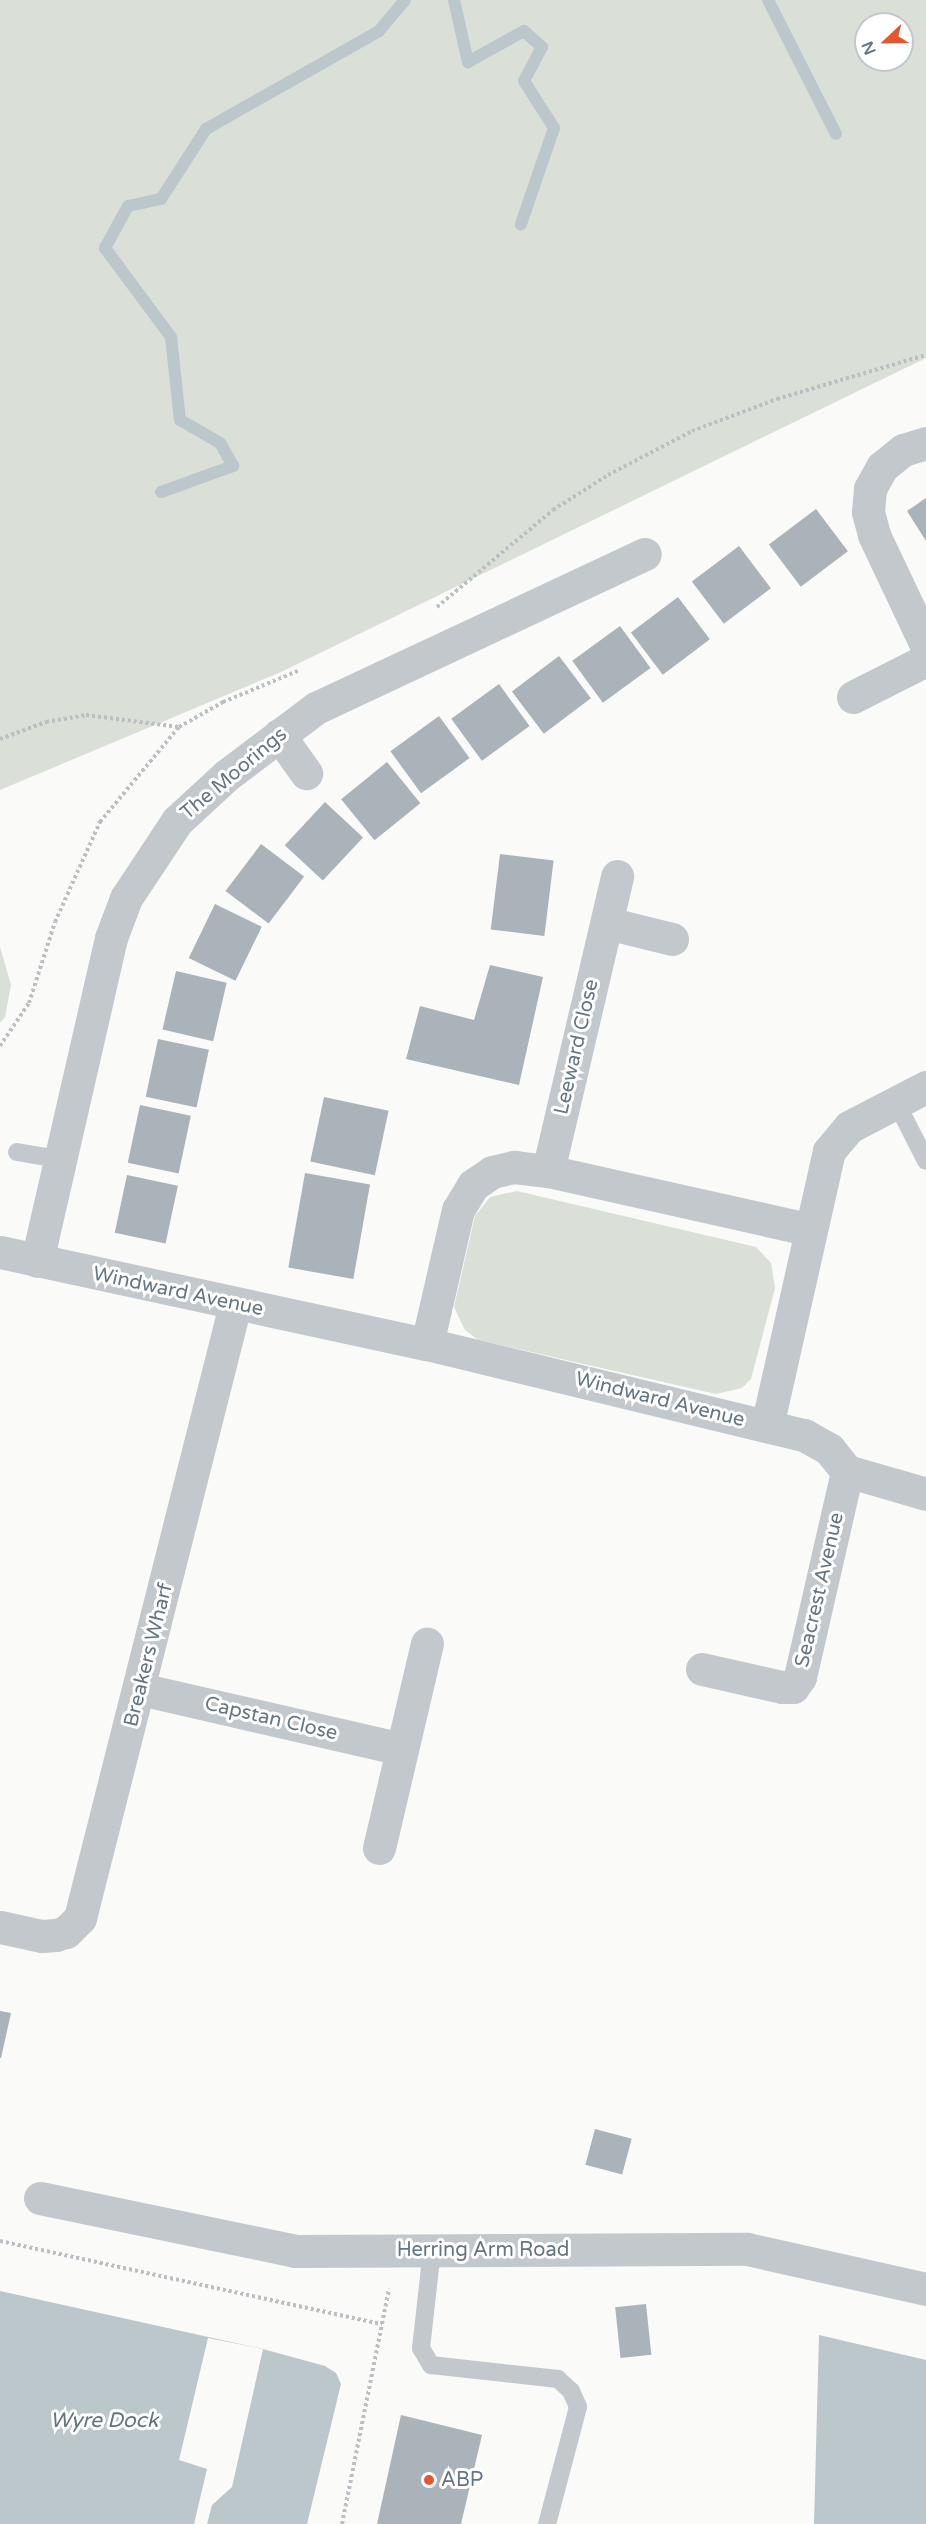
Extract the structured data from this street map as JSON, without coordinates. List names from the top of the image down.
{
  "streets": {
    "street": [
      "The Moorings",
      "Leeward Close",
      "Windward Avenue",
      "Seacrest Avenue",
      "Breakers Wharf",
      "Capstan Close",
      "Herring Arm Road"
    ]
  },
  "crossings": [
    ["The Moorings", "Windward Avenue"],
    ["Windward Avenue", "Breakers Wharf"],
    ["Breakers Wharf", "Capstan Close"]
  ],
  "water": ["Wyre Dock"],
  "places": ["ABP"],
  "north": "left"
}
